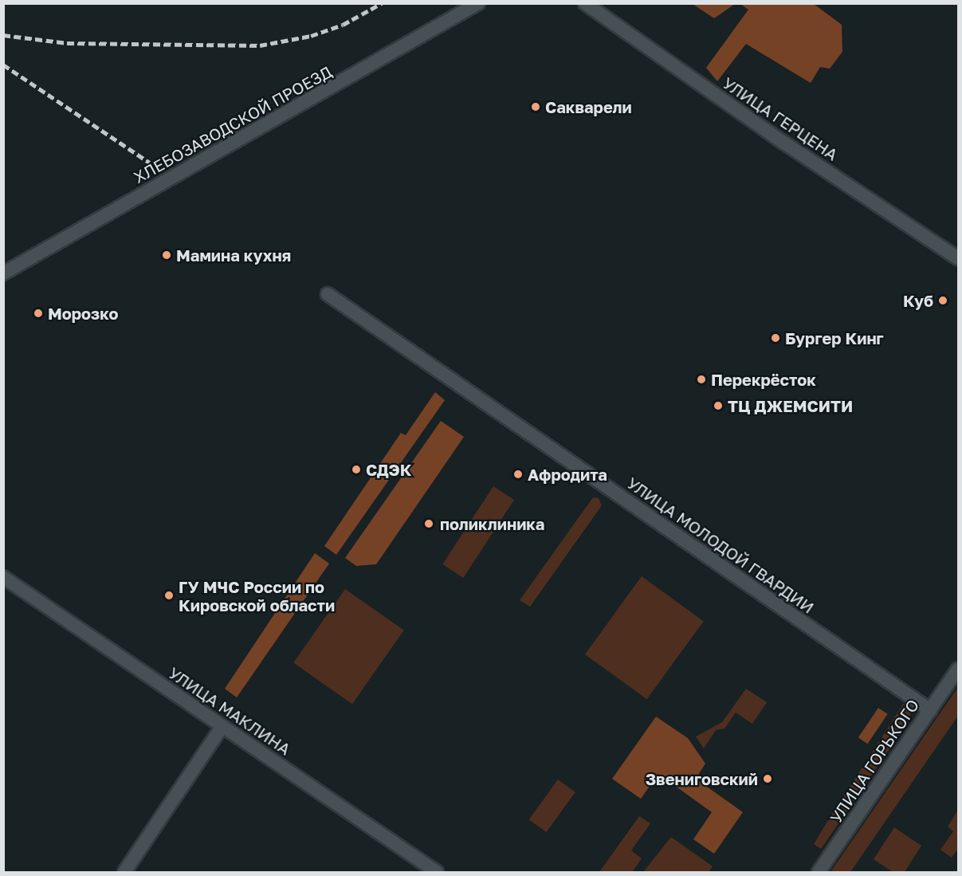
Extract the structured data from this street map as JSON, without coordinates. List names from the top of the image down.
{
  "streets": {
    "street": [
      "УЛИЦА ГЕРЦЕНА",
      "ХЛЕБОЗАВОДСКОЙ ПРОЕЗД",
      "УЛИЦА МОЛОДОЙ ГВАРДИИ",
      "УЛИЦА МАКЛИНА",
      "УЛИЦА ГОРЬКОГО"
    ]
  },
  "crossings": [
    ["УЛИЦА МОЛОДОЙ ГВАРДИИ", "УЛИЦА ГОРЬКОГО"]
  ],
  "places": [
    "Сакварели",
    "Мамина кухня",
    "Куб",
    "Морозко",
    "Бургер Кинг",
    "Перекрёсток",
    "ТЦ ДЖЕМСИТИ",
    "СДЭК",
    "Афродита",
    "поликлиника",
    "ГУ МЧС России по Кировской области",
    "Звениговский"
  ]
}
